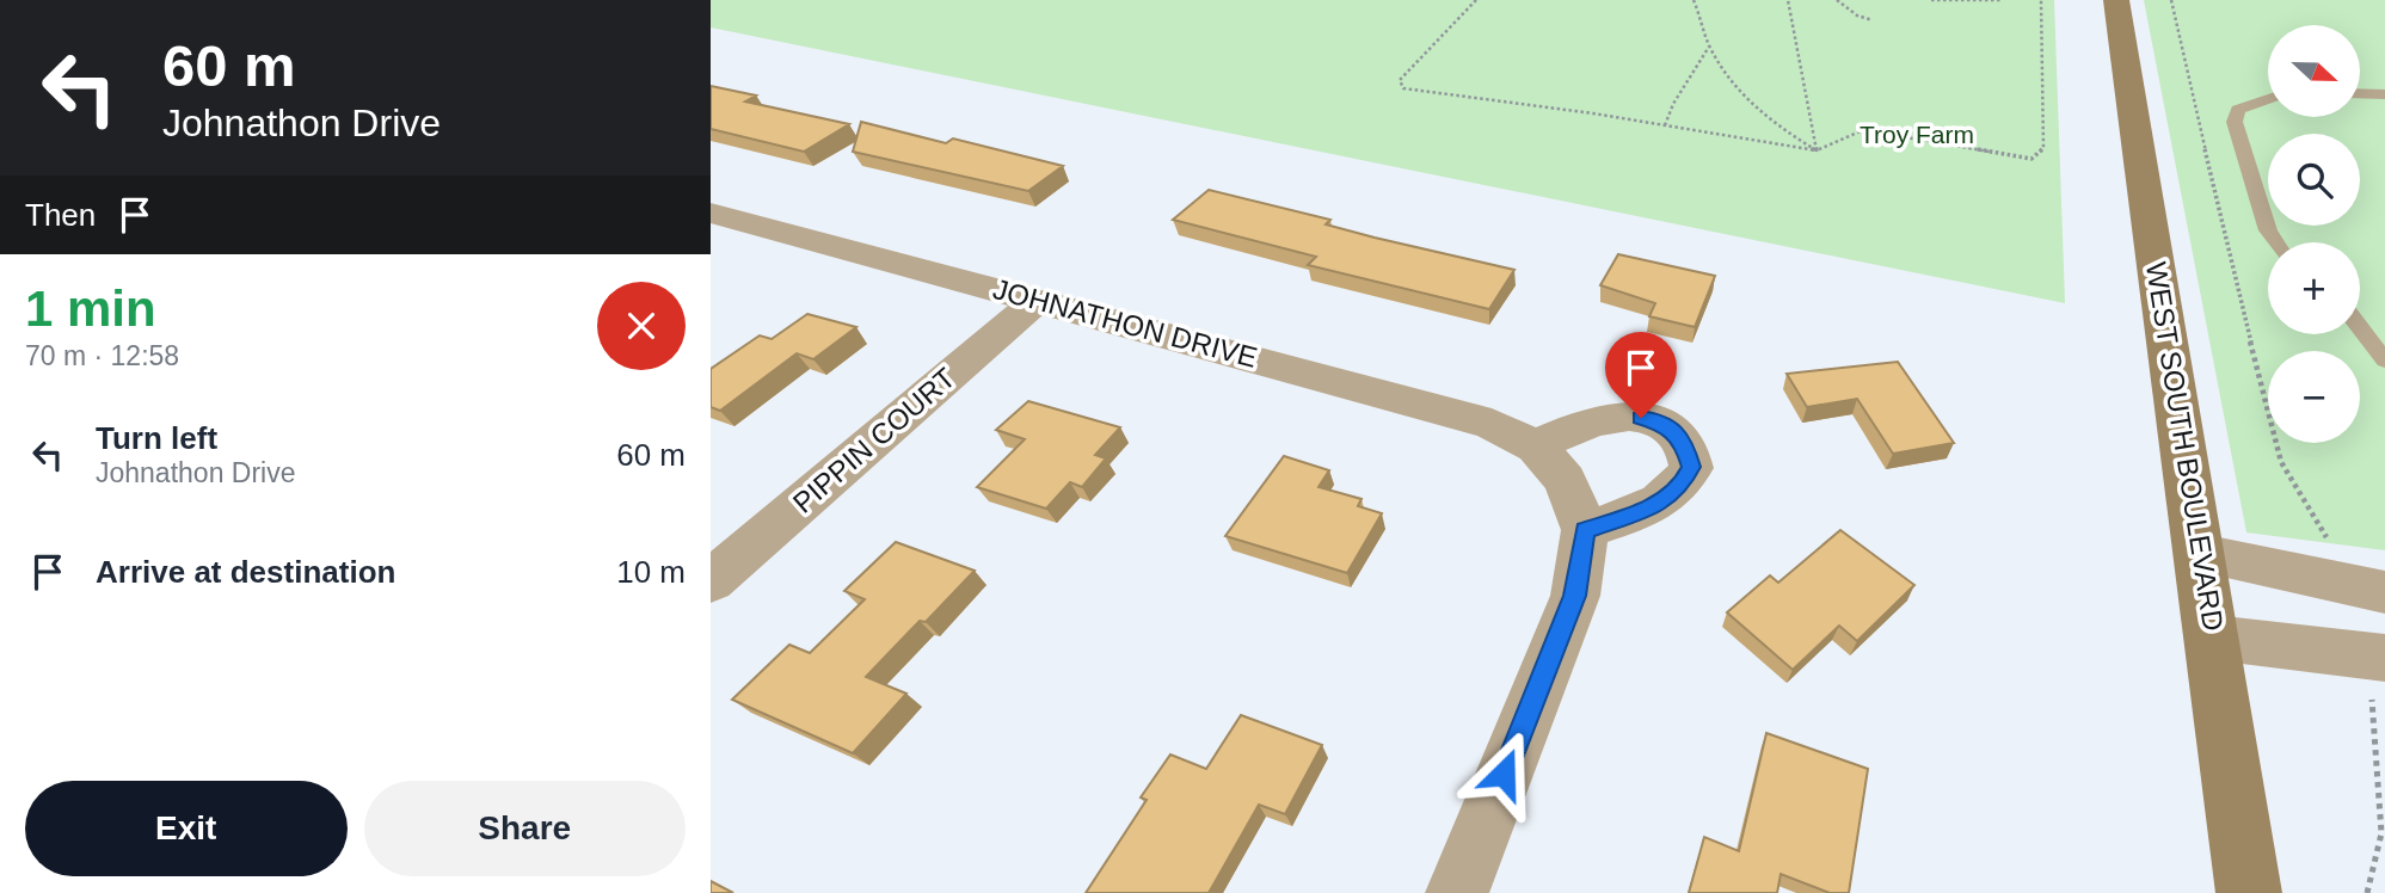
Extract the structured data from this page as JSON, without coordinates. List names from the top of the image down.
{
  "streets": {
    "main road": ["WEST SOUTH BOULEVARD"],
    "street": ["JOHNATHON DRIVE", "PIPPIN COURT"]
  },
  "crossings": [
    ["JOHNATHON DRIVE", "PIPPIN COURT"]
  ],
  "parks": ["Troy Farm"],
  "north": "right",
  "page": {
    "turn": ["60 m", "Johnathon Drive"],
    "map_buttons": ["+", "−"],
    "then": "Then",
    "heading": ["1 min", "70 m · 12:58"],
    "list": [
      {
        "name": "Turn left",
        "note": "Johnathon Drive",
        "value": "60 m"
      },
      {
        "name": "Arrive at destination",
        "value": "10 m"
      }
    ],
    "buttons": ["Exit", "Share"]
  }
}
